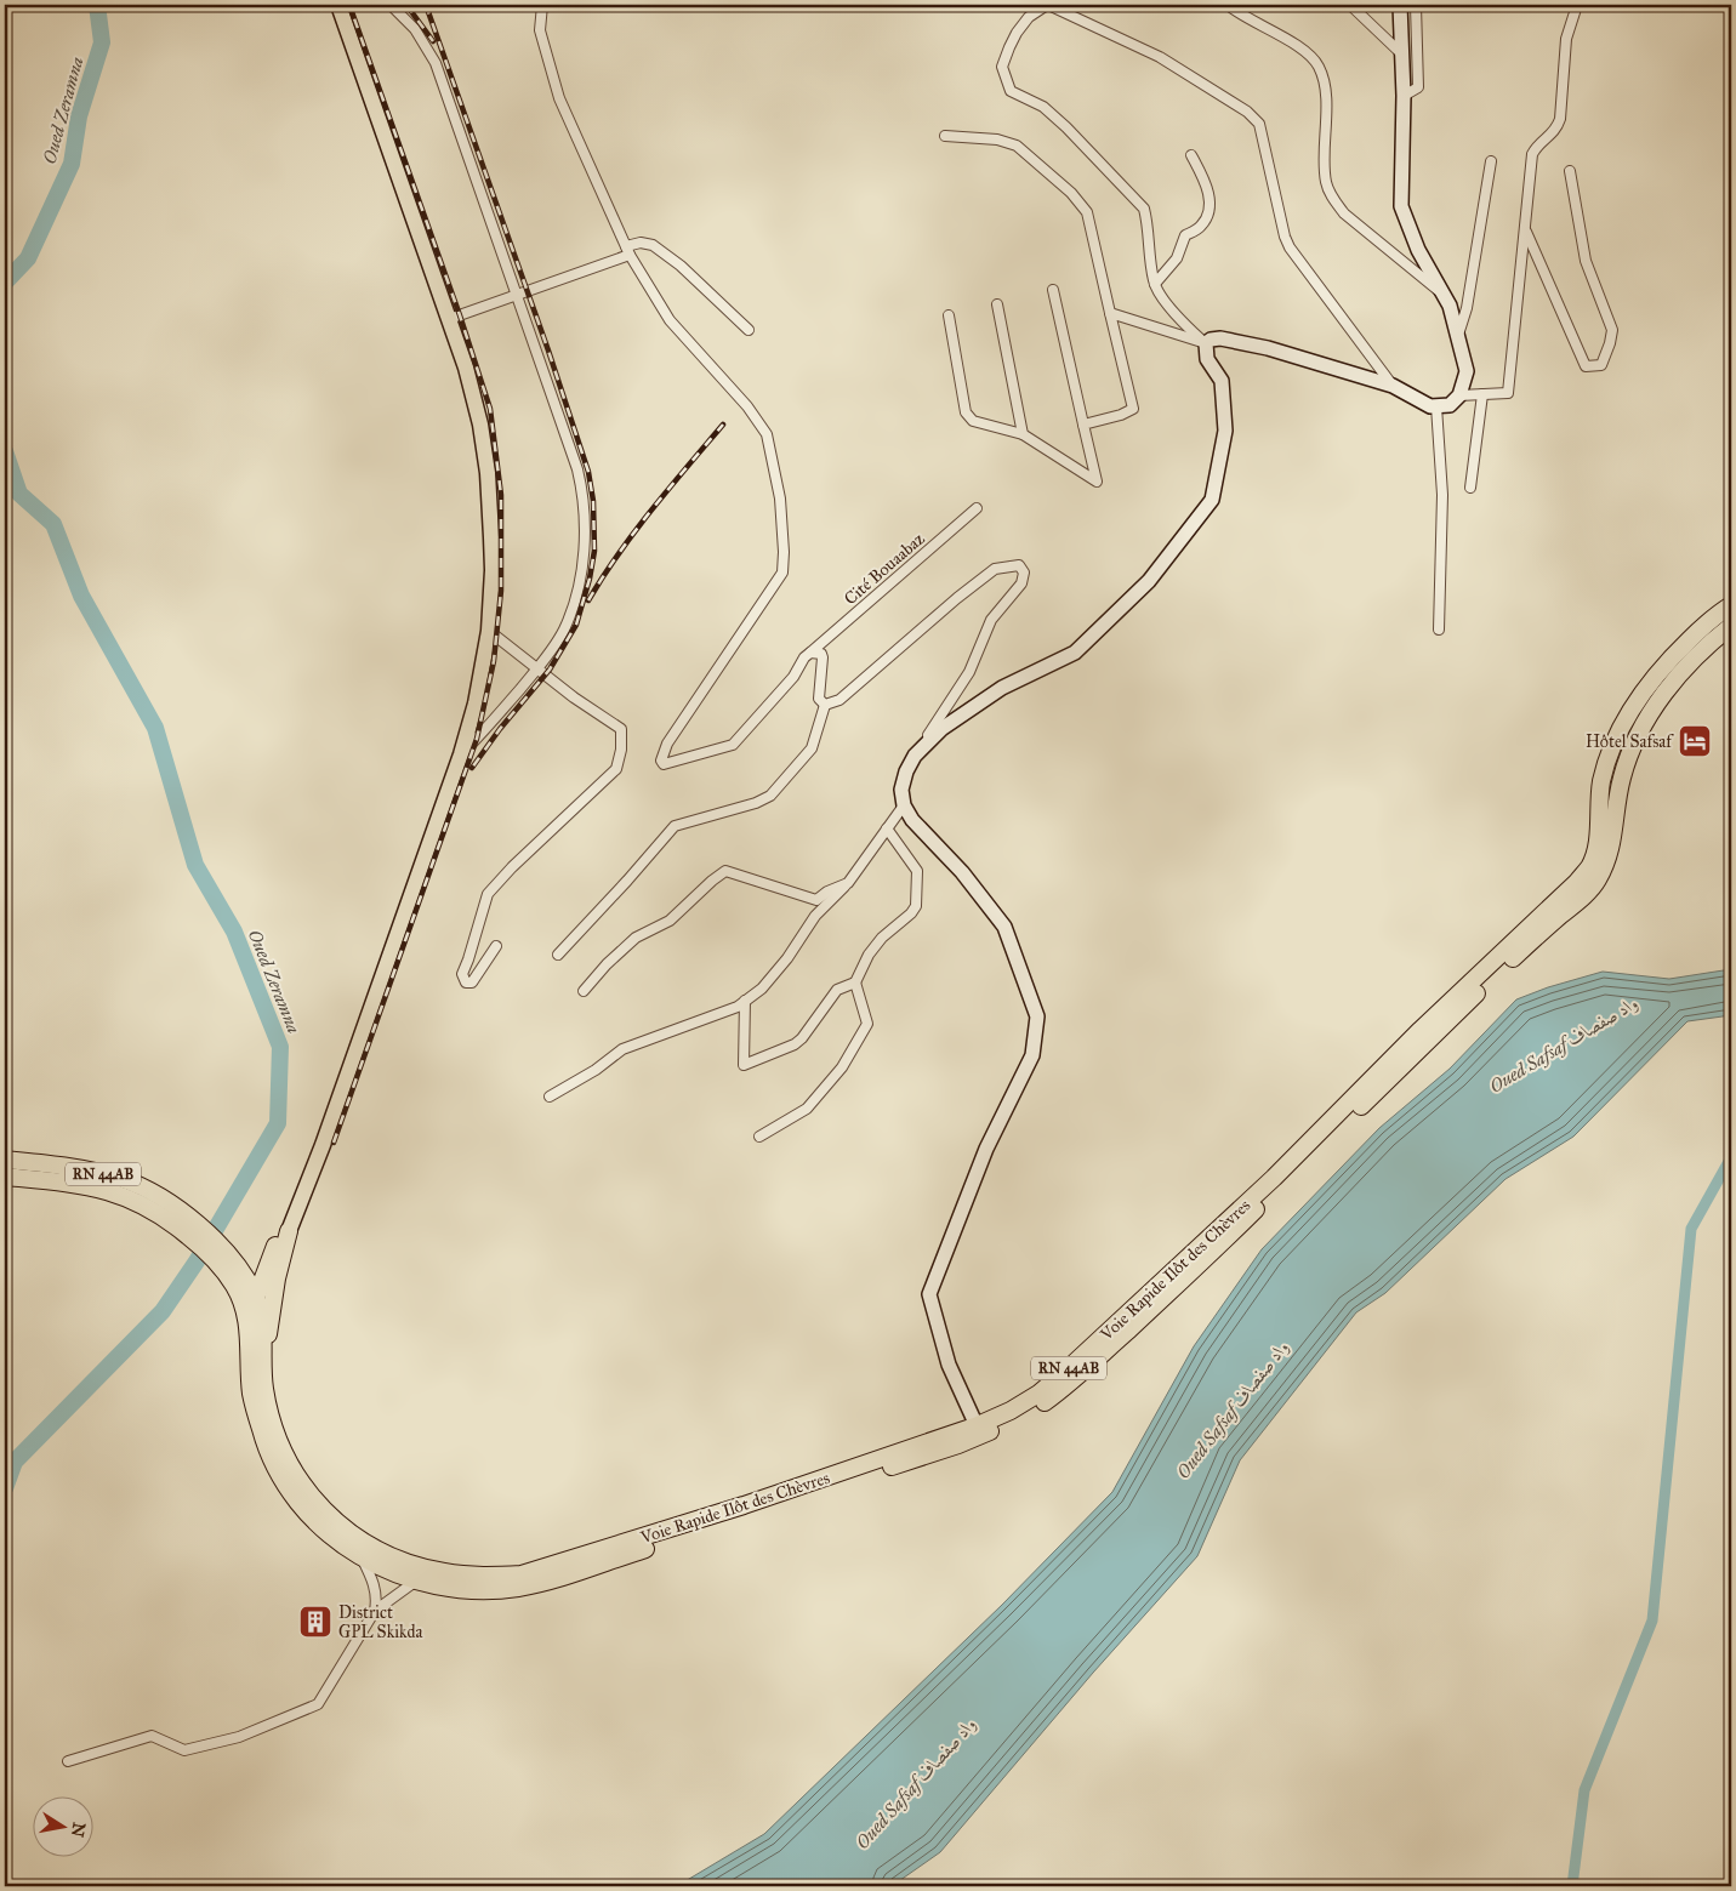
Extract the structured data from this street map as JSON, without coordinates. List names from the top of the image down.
{
  "streets": {
    "highway": ["RN 44AB", "Voie Rapide Ilôt des Chèvres"],
    "street": ["Cité Bouaabaz"]
  },
  "crossings": [
    ["RN 44AB", "Voie Rapide Ilôt des Chèvres"]
  ],
  "water": ["Oued Zeramna", "Oued Safsaf واد صفصاف"],
  "places": {
    "hotel": ["Hôtel Safsaf"],
    "building": ["District GPL Skikda"]
  },
  "north": "right"
}
